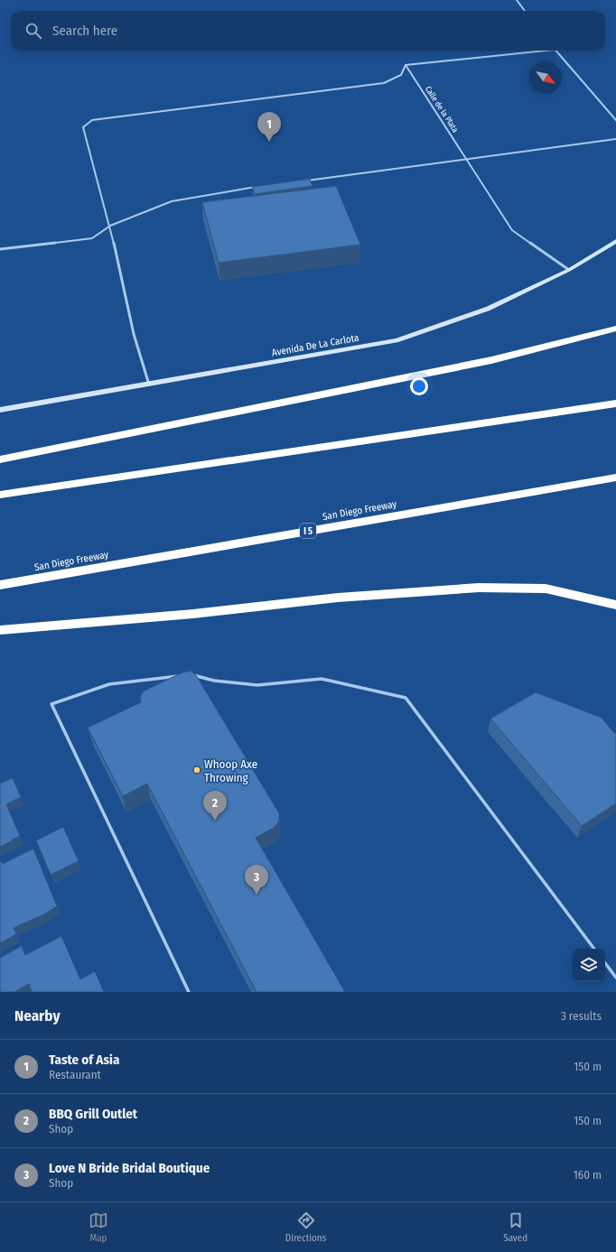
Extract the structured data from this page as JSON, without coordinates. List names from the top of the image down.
{
  "streets": {
    "highway": ["San Diego Freeway", "I 5"],
    "main road": ["Avenida De La Carlota"],
    "lane": ["Calle de la Plata"]
  },
  "crossings": [
    ["Calle de la Plata", "Avenida De La Carlota"]
  ],
  "places": ["Whoop Axe Throwing"],
  "north": "bottom right",
  "page": {
    "search": "Search here",
    "pins": ["1", "2", "3"],
    "heading": ["Nearby", "3 results"],
    "list": [
      {
        "mark": "1",
        "name": "Taste of Asia",
        "note": "Restaurant",
        "value": "150 m"
      },
      {
        "mark": "2",
        "name": "BBQ Grill Outlet",
        "note": "Shop",
        "value": "150 m"
      },
      {
        "mark": "3",
        "name": "Love N Bride Bridal Boutique",
        "note": "Shop",
        "value": "160 m"
      }
    ],
    "nav": ["Map", "Directions", "Saved"]
  }
}
